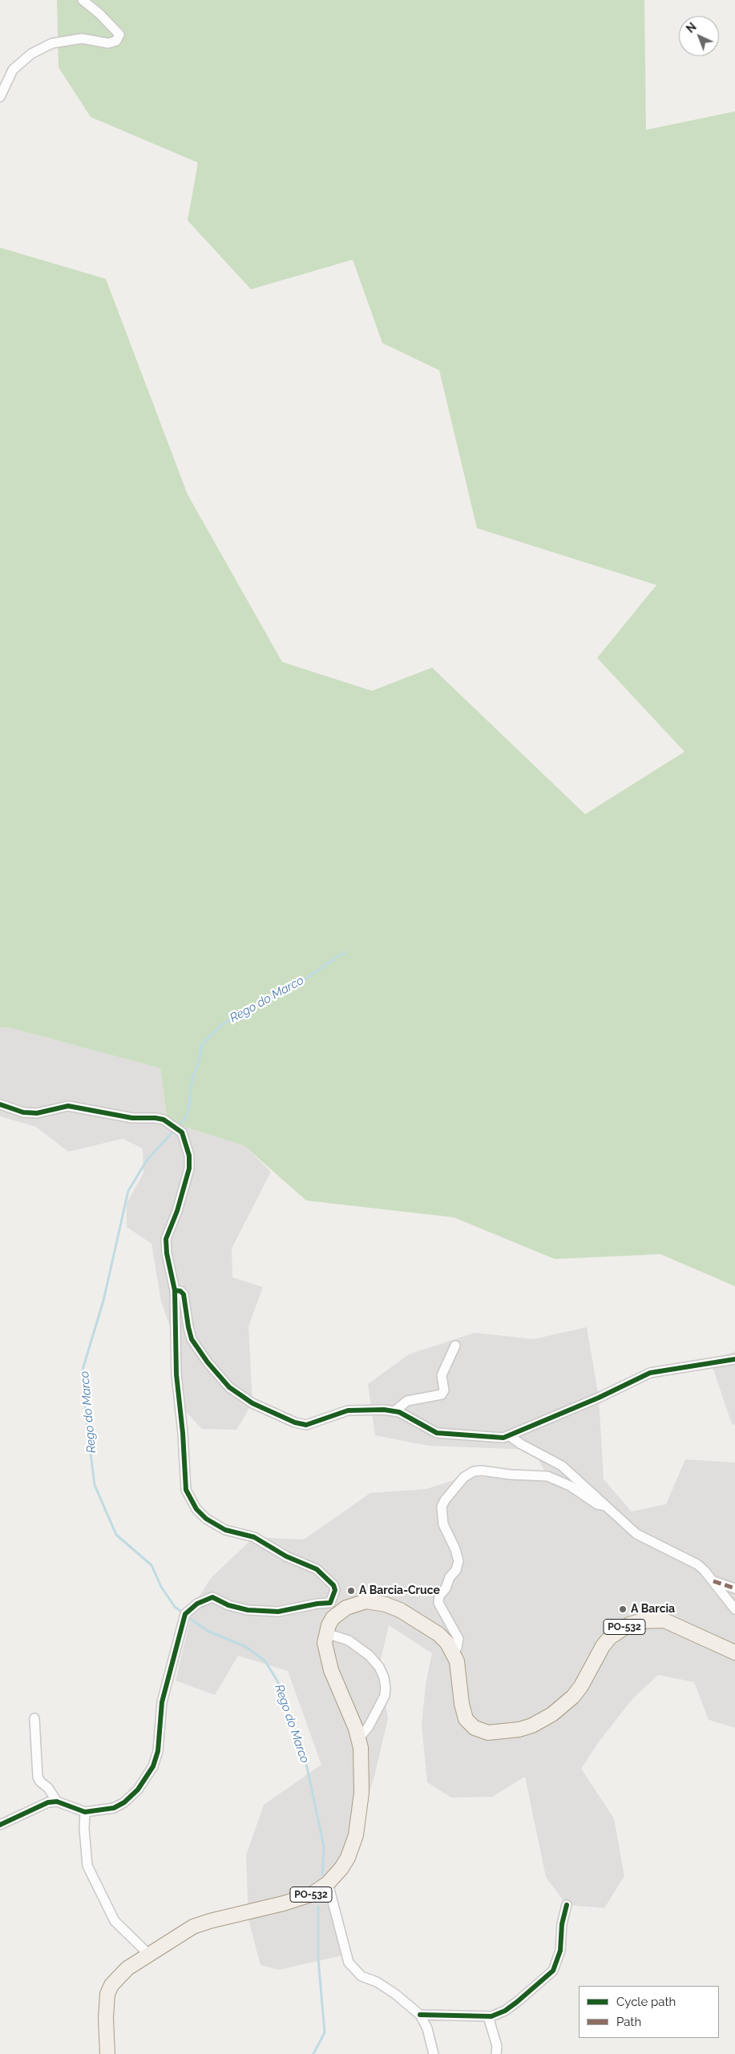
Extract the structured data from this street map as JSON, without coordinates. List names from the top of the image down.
{
  "streets": {
    "main road": ["PO-532"]
  },
  "water": ["Rego do Marco"],
  "places": ["A Barcia-Cruce", "A Barcia"],
  "legend": ["Cycle path", "Path"],
  "north": "top left"
}
